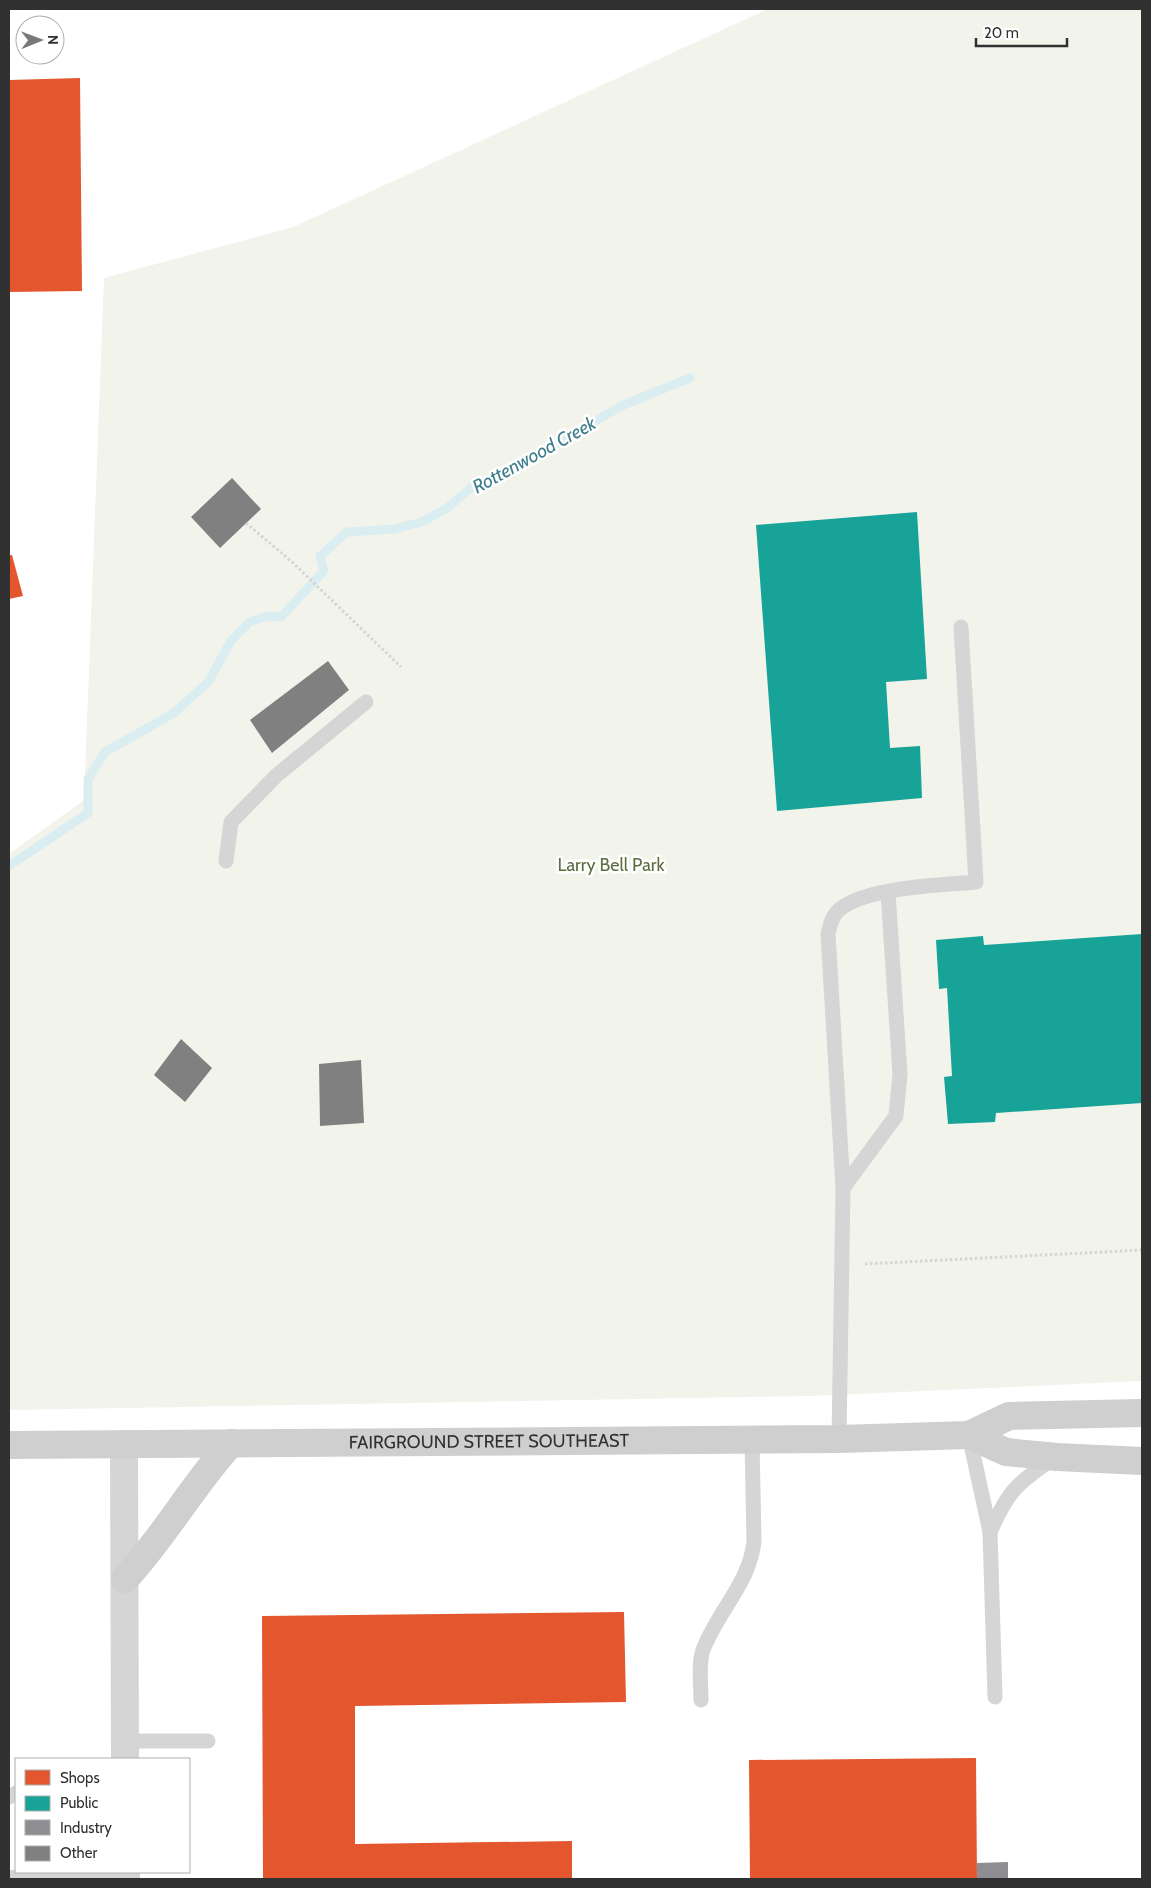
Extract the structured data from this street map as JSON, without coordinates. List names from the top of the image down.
{
  "streets": {
    "main road": ["FAIRGROUND STREET SOUTHEAST"]
  },
  "water": ["Rottenwood Creek"],
  "parks": ["Larry Bell Park"],
  "legend": [
    "Shops",
    "Public",
    "Industry",
    "Other"
  ],
  "scale_bar": "20 m",
  "north": "right"
}
